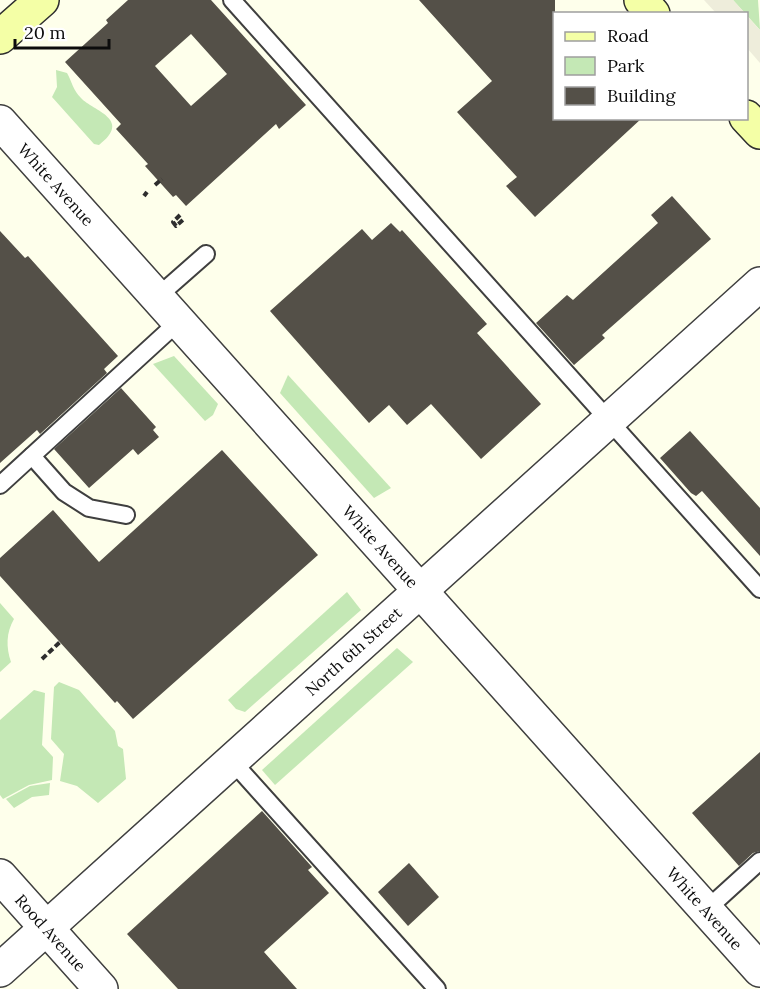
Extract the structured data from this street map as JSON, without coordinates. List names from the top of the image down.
{
  "streets": {
    "street": ["White Avenue", "North 6th Street", "Rood Avenue"]
  },
  "crossings": [
    ["White Avenue", "North 6th Street"],
    ["North 6th Street", "Rood Avenue"]
  ],
  "legend": ["Road", "Park", "Building"],
  "scale_bar": "20 m"
}
